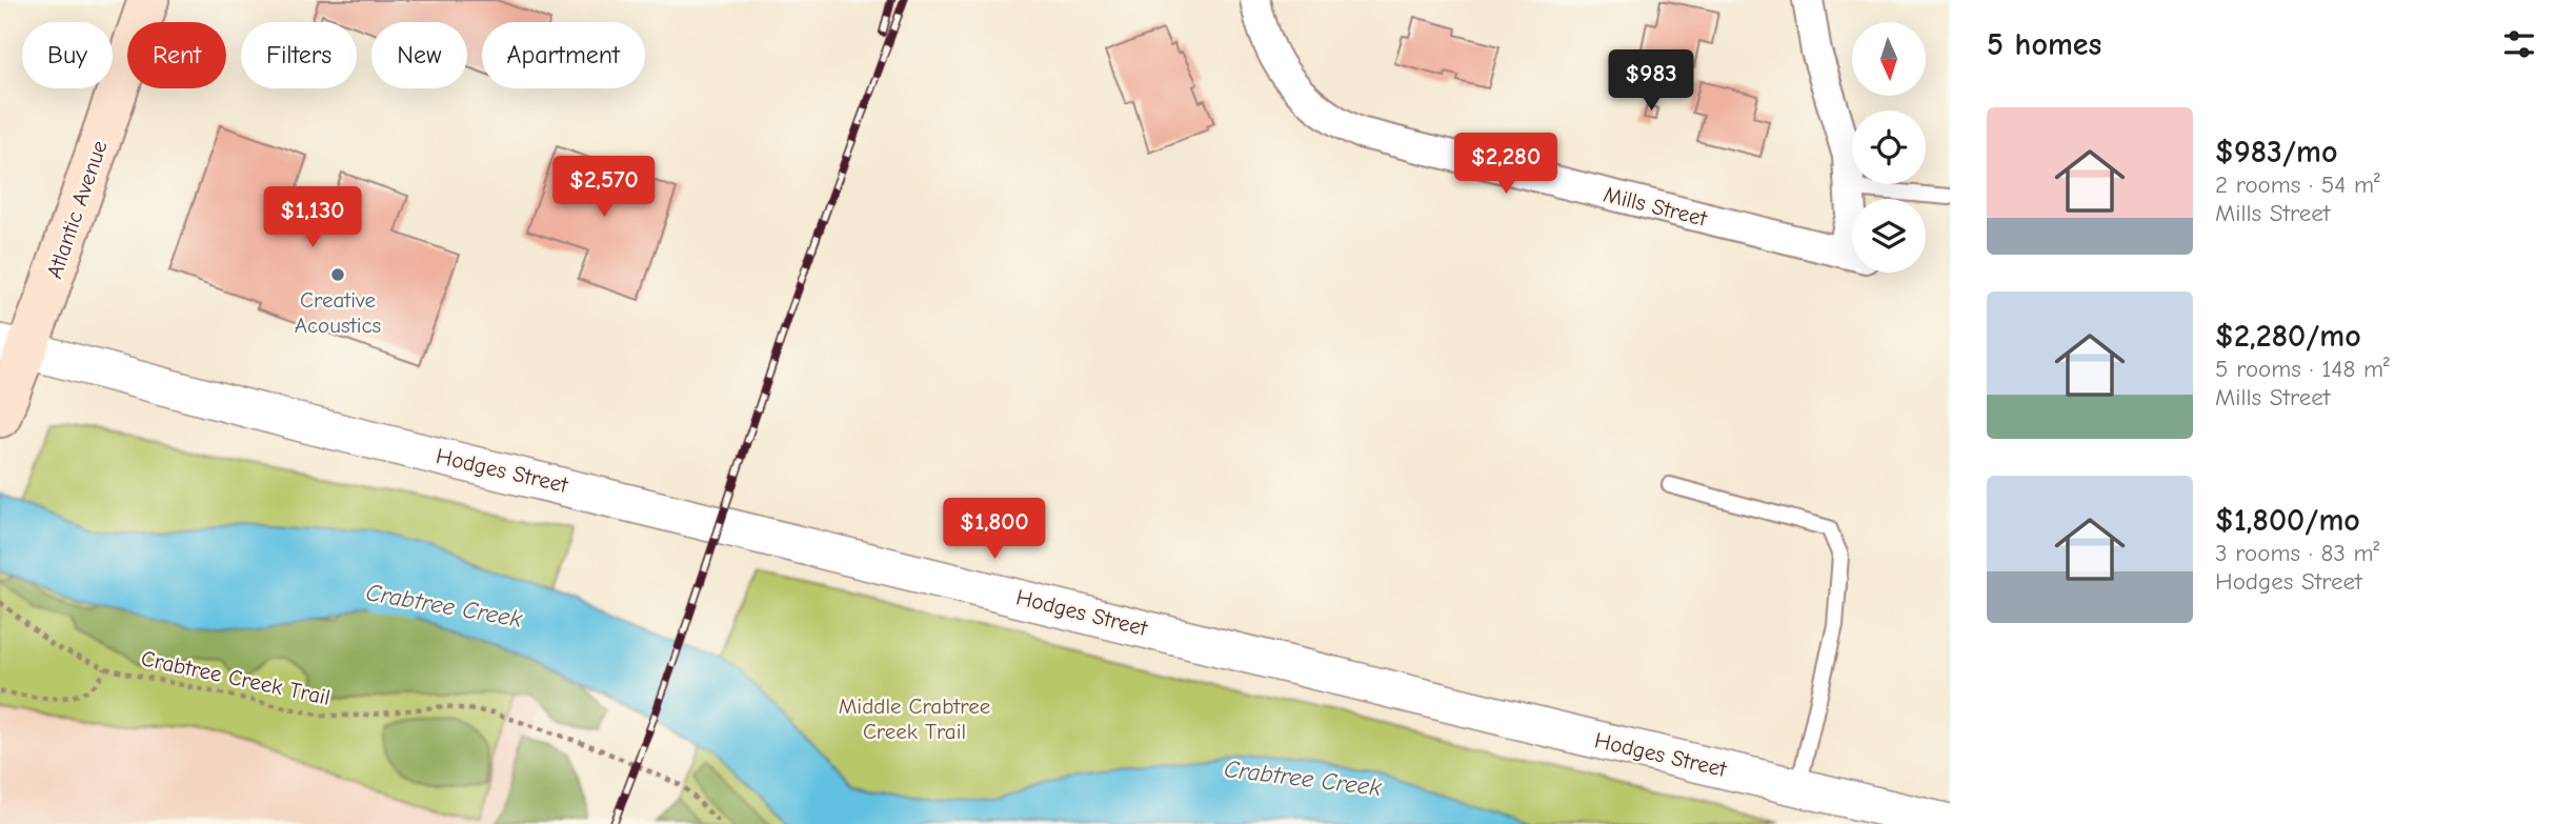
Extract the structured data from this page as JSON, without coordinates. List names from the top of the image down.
{
  "streets": {
    "main road": ["Atlantic Avenue"],
    "street": ["Mills Street", "Hodges Street"],
    "path": ["Crabtree Creek Trail"]
  },
  "crossings": [
    ["Atlantic Avenue", "Hodges Street"]
  ],
  "water": ["Crabtree Creek"],
  "parks": ["Middle Crabtree Creek Trail"],
  "places": ["Creative Acoustics"],
  "north": "bottom",
  "page": {
    "heading": "5 homes",
    "chip": [
      "Buy",
      "Rent",
      "Filters",
      "New",
      "Apartment"
    ],
    "price": [
      "$983",
      "$2,280",
      "$2,570",
      "$1,130",
      "$1,800"
    ],
    "list": [
      {
        "name": "$983/mo",
        "note": "2 rooms · 54 m² · Mills Street"
      },
      {
        "name": "$2,280/mo",
        "note": "5 rooms · 148 m² · Mills Street"
      },
      {
        "name": "$1,800/mo",
        "note": "3 rooms · 83 m² · Hodges Street"
      }
    ]
  }
}
